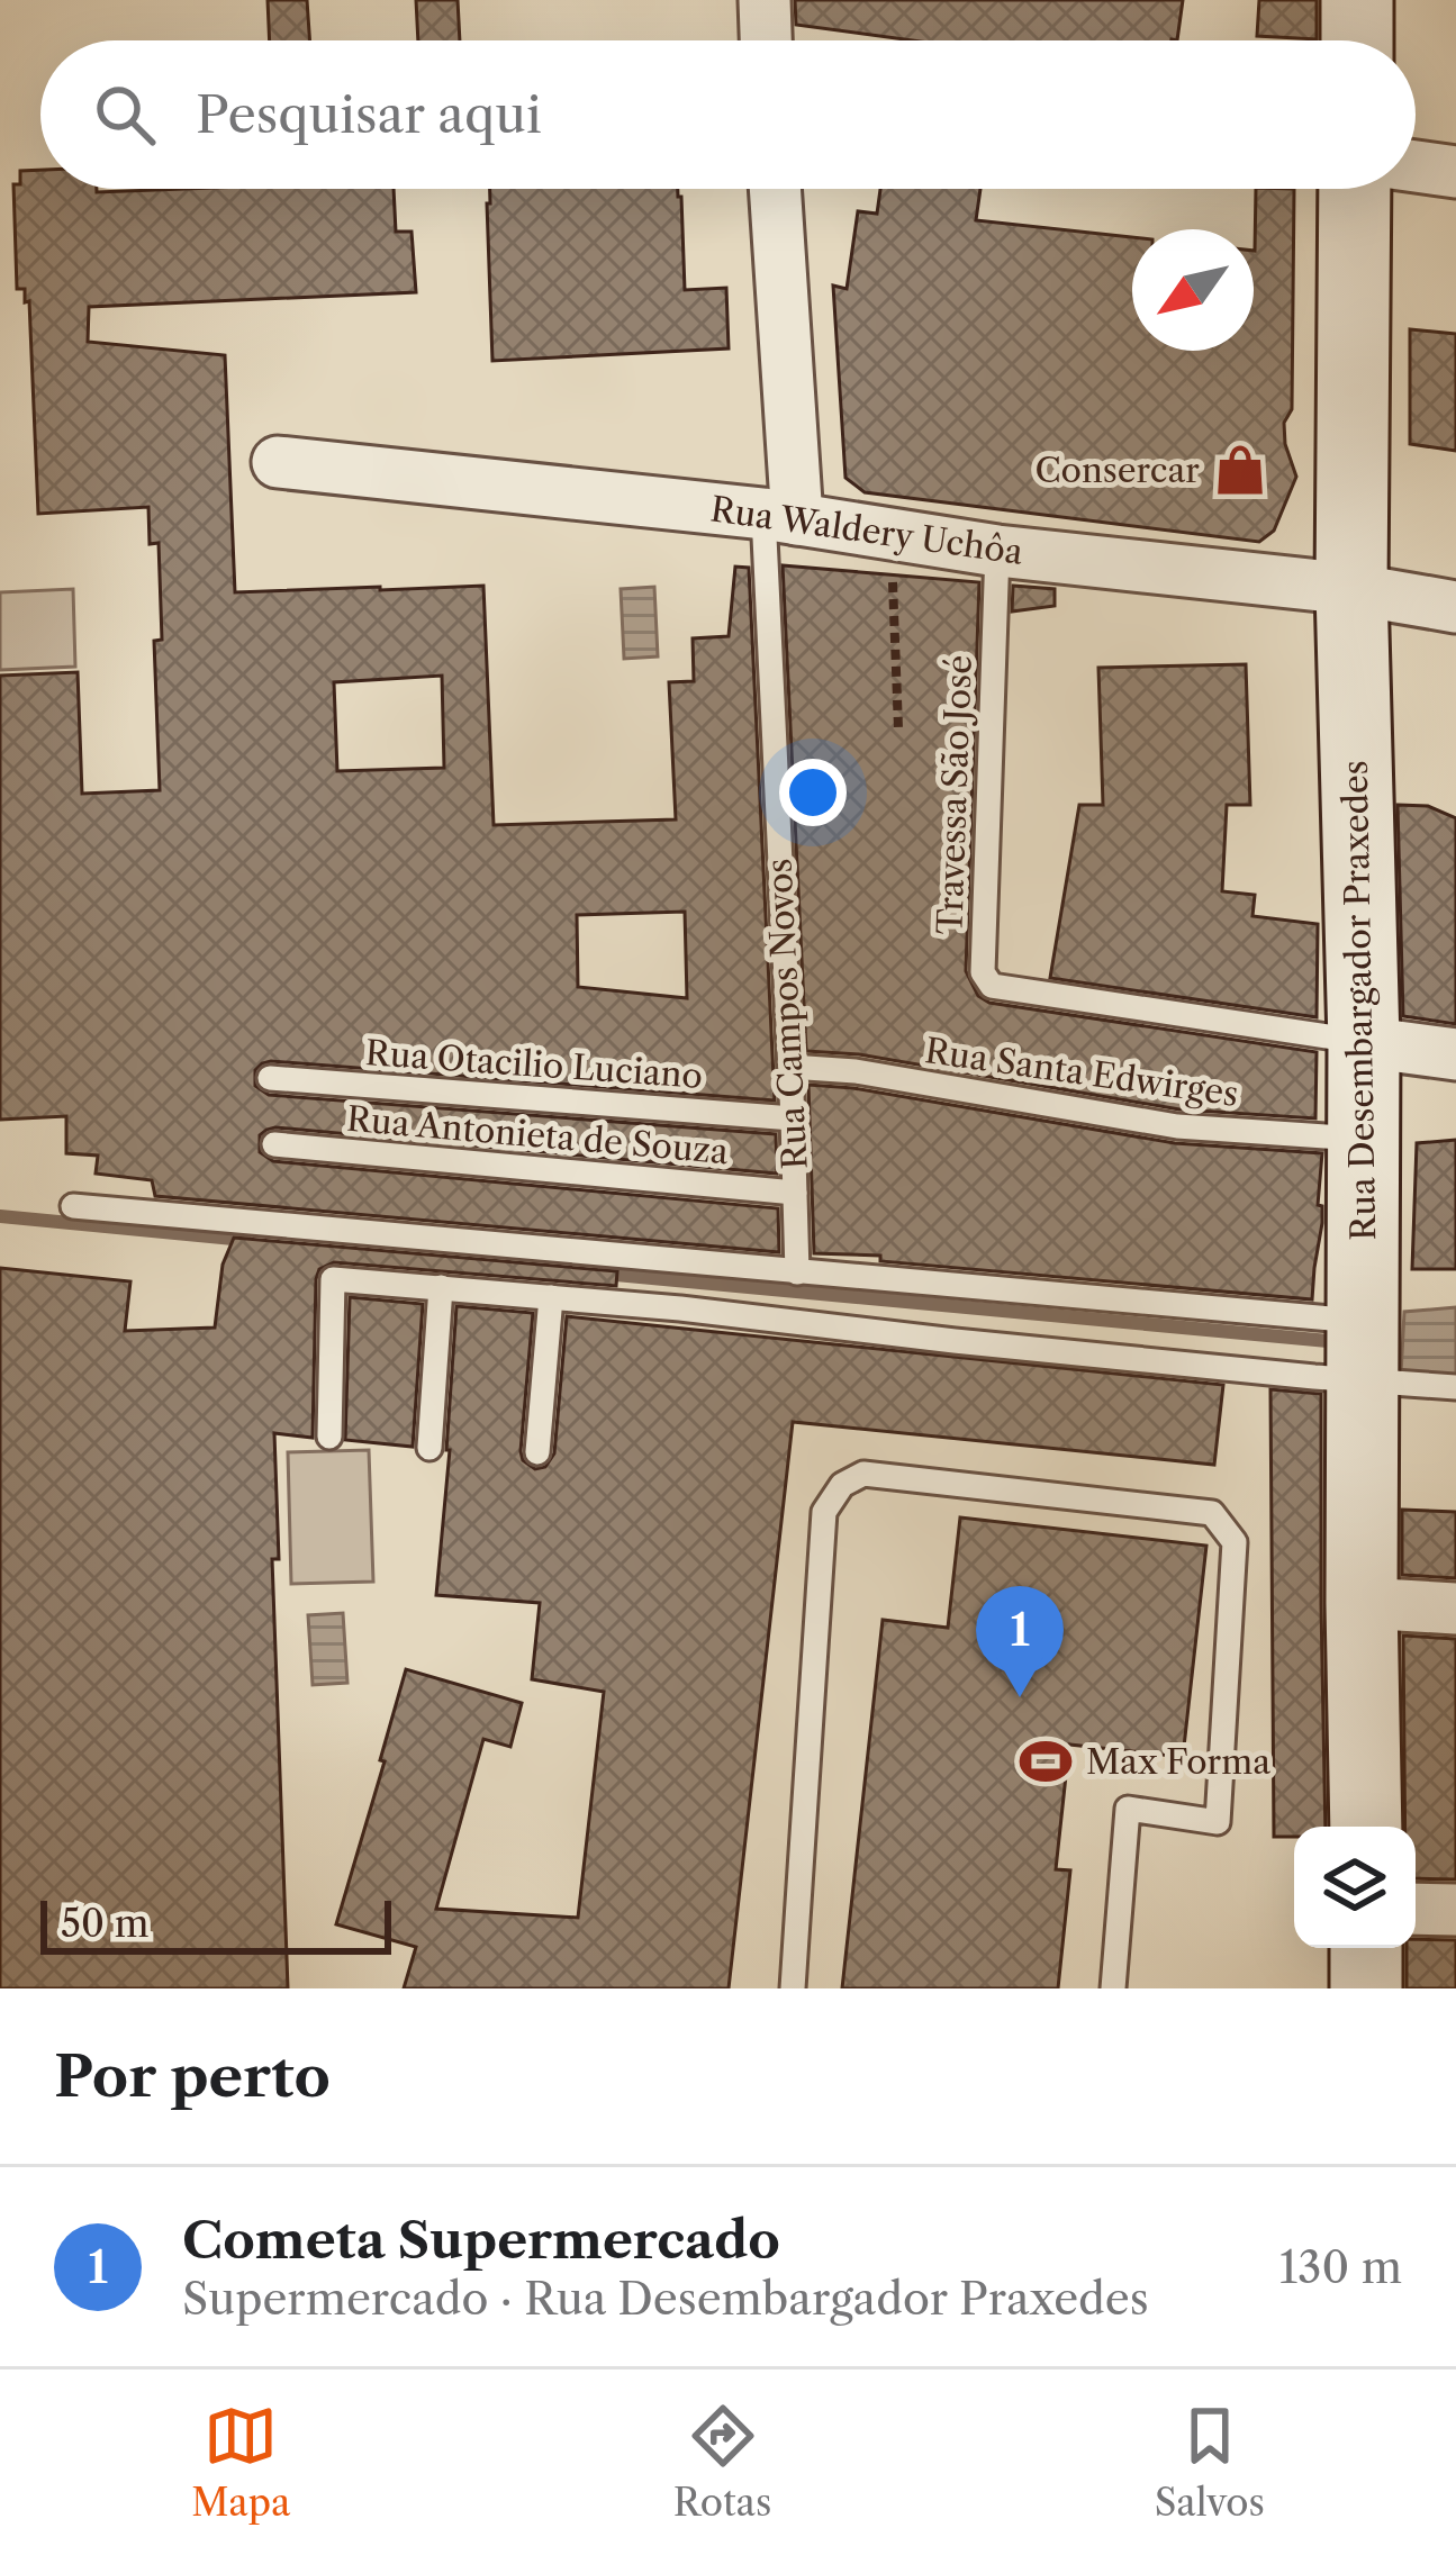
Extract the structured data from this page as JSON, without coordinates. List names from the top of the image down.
{
  "streets": {
    "street": ["Rua Waldery Uchôa", "Rua Desembargador Praxedes", "Rua Campos Novos"],
    "lane": [
      "Travessa São José",
      "Rua Otacilio Luciano",
      "Rua Santa Edwirges",
      "Rua Antonieta de Souza"
    ]
  },
  "crossings": [
    ["Rua Waldery Uchôa", "Travessa São José"],
    ["Rua Waldery Uchôa", "Rua Desembargador Praxedes"],
    ["Rua Waldery Uchôa", "Rua Campos Novos"],
    ["Travessa São José", "Rua Desembargador Praxedes"],
    ["Rua Desembargador Praxedes", "Rua Santa Edwirges"],
    ["Rua Campos Novos", "Rua Otacilio Luciano"],
    ["Rua Campos Novos", "Rua Santa Edwirges"],
    ["Rua Campos Novos", "Rua Antonieta de Souza"]
  ],
  "places": {
    "shop": ["Consercar"],
    "sports": ["Max Forma"]
  },
  "scale_bar": "50 m",
  "north": "bottom left",
  "page": {
    "search": "Pesquisar aqui",
    "pins": "1",
    "scale": "50 m",
    "heading": "Por perto",
    "list": [
      {
        "mark": "1",
        "name": "Cometa Supermercado",
        "note": "Supermercado · Rua Desembargador Praxedes",
        "value": "130 m"
      }
    ],
    "nav": ["Mapa", "Rotas", "Salvos"]
  }
}
